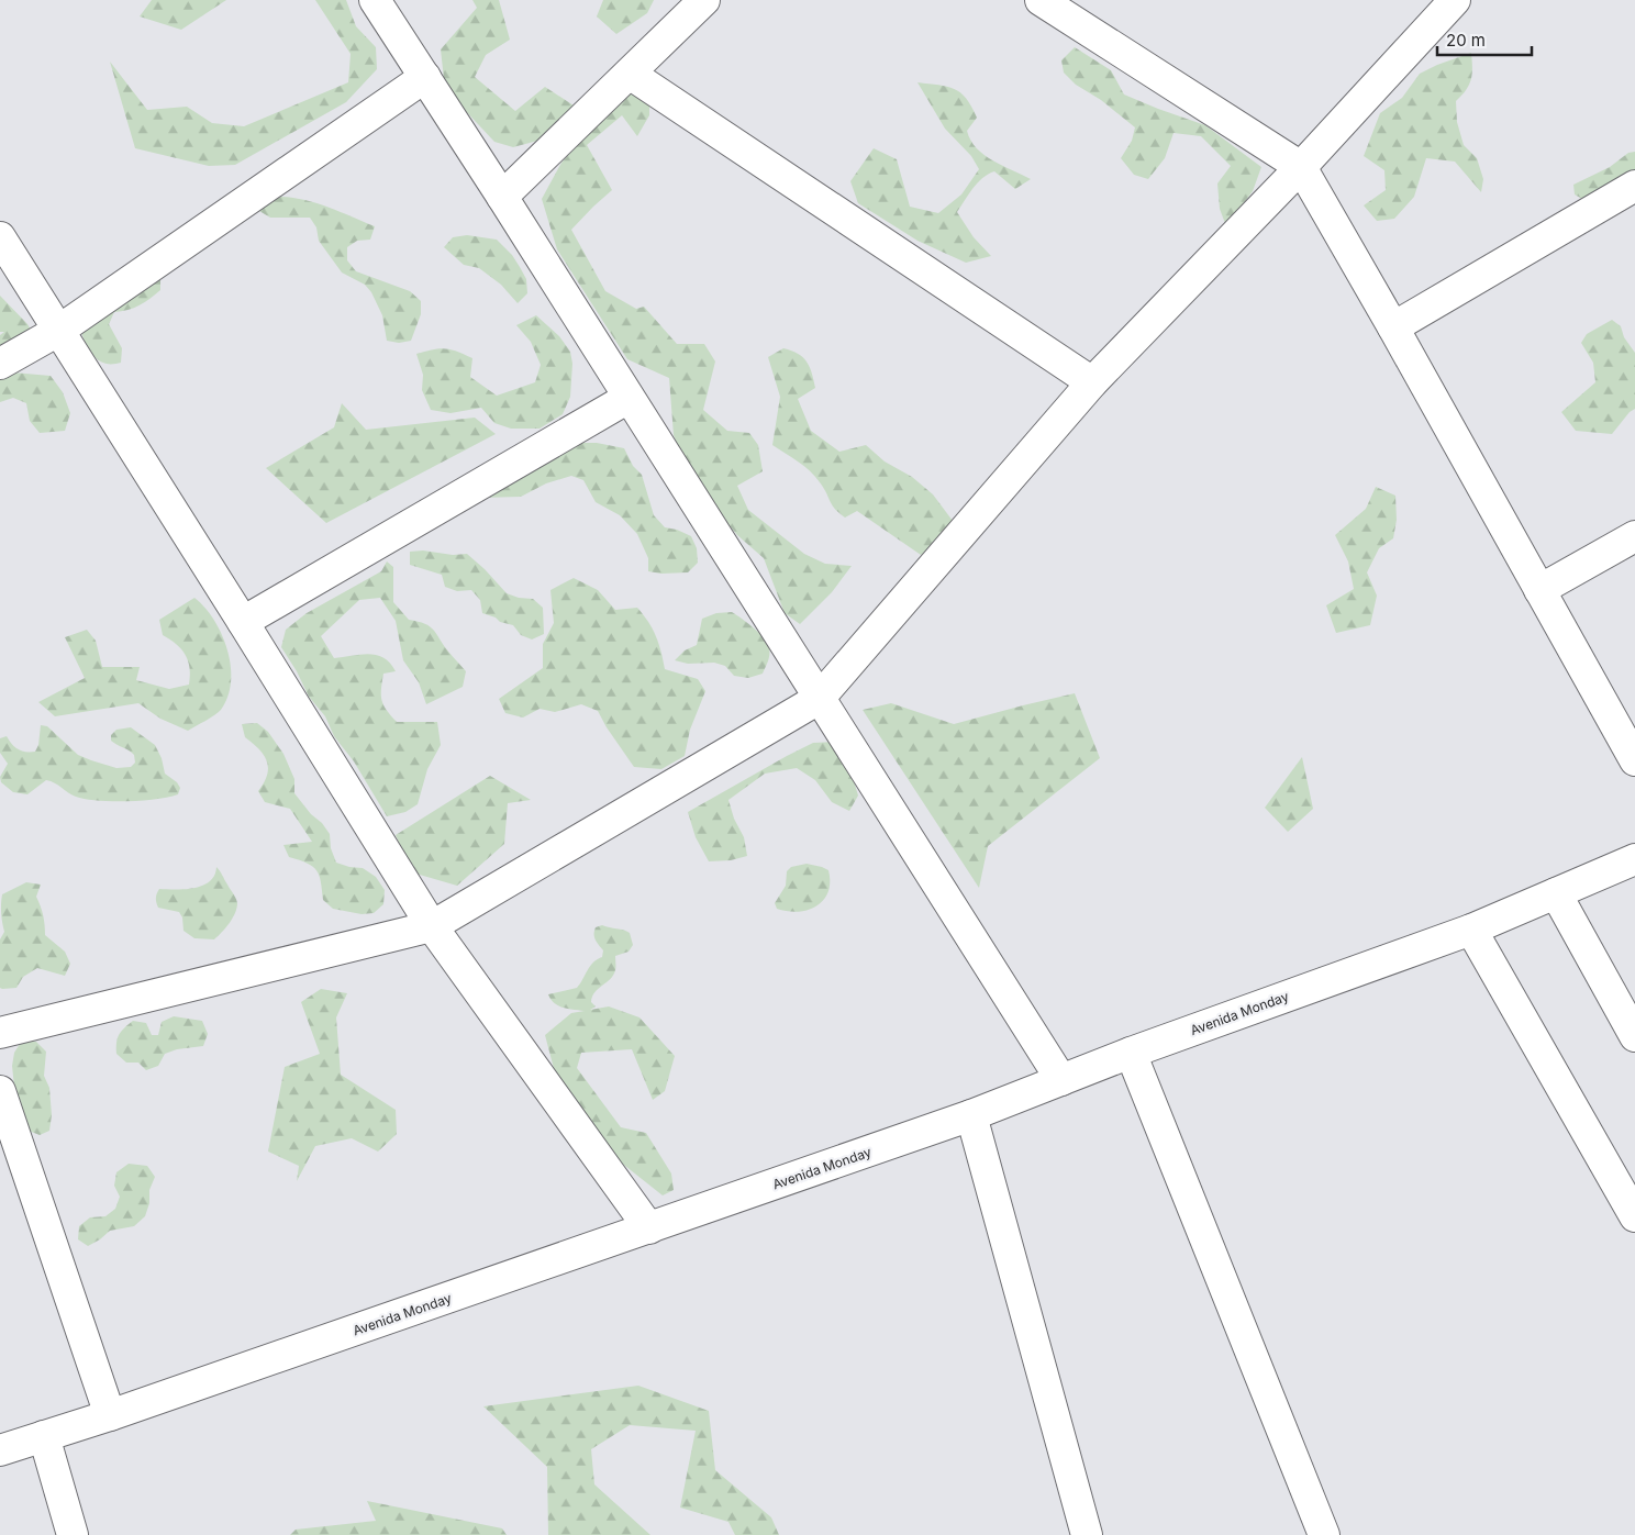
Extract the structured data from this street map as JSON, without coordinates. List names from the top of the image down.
{
  "streets": {
    "street": ["Avenida Monday"]
  },
  "scale_bar": "20 m"
}
